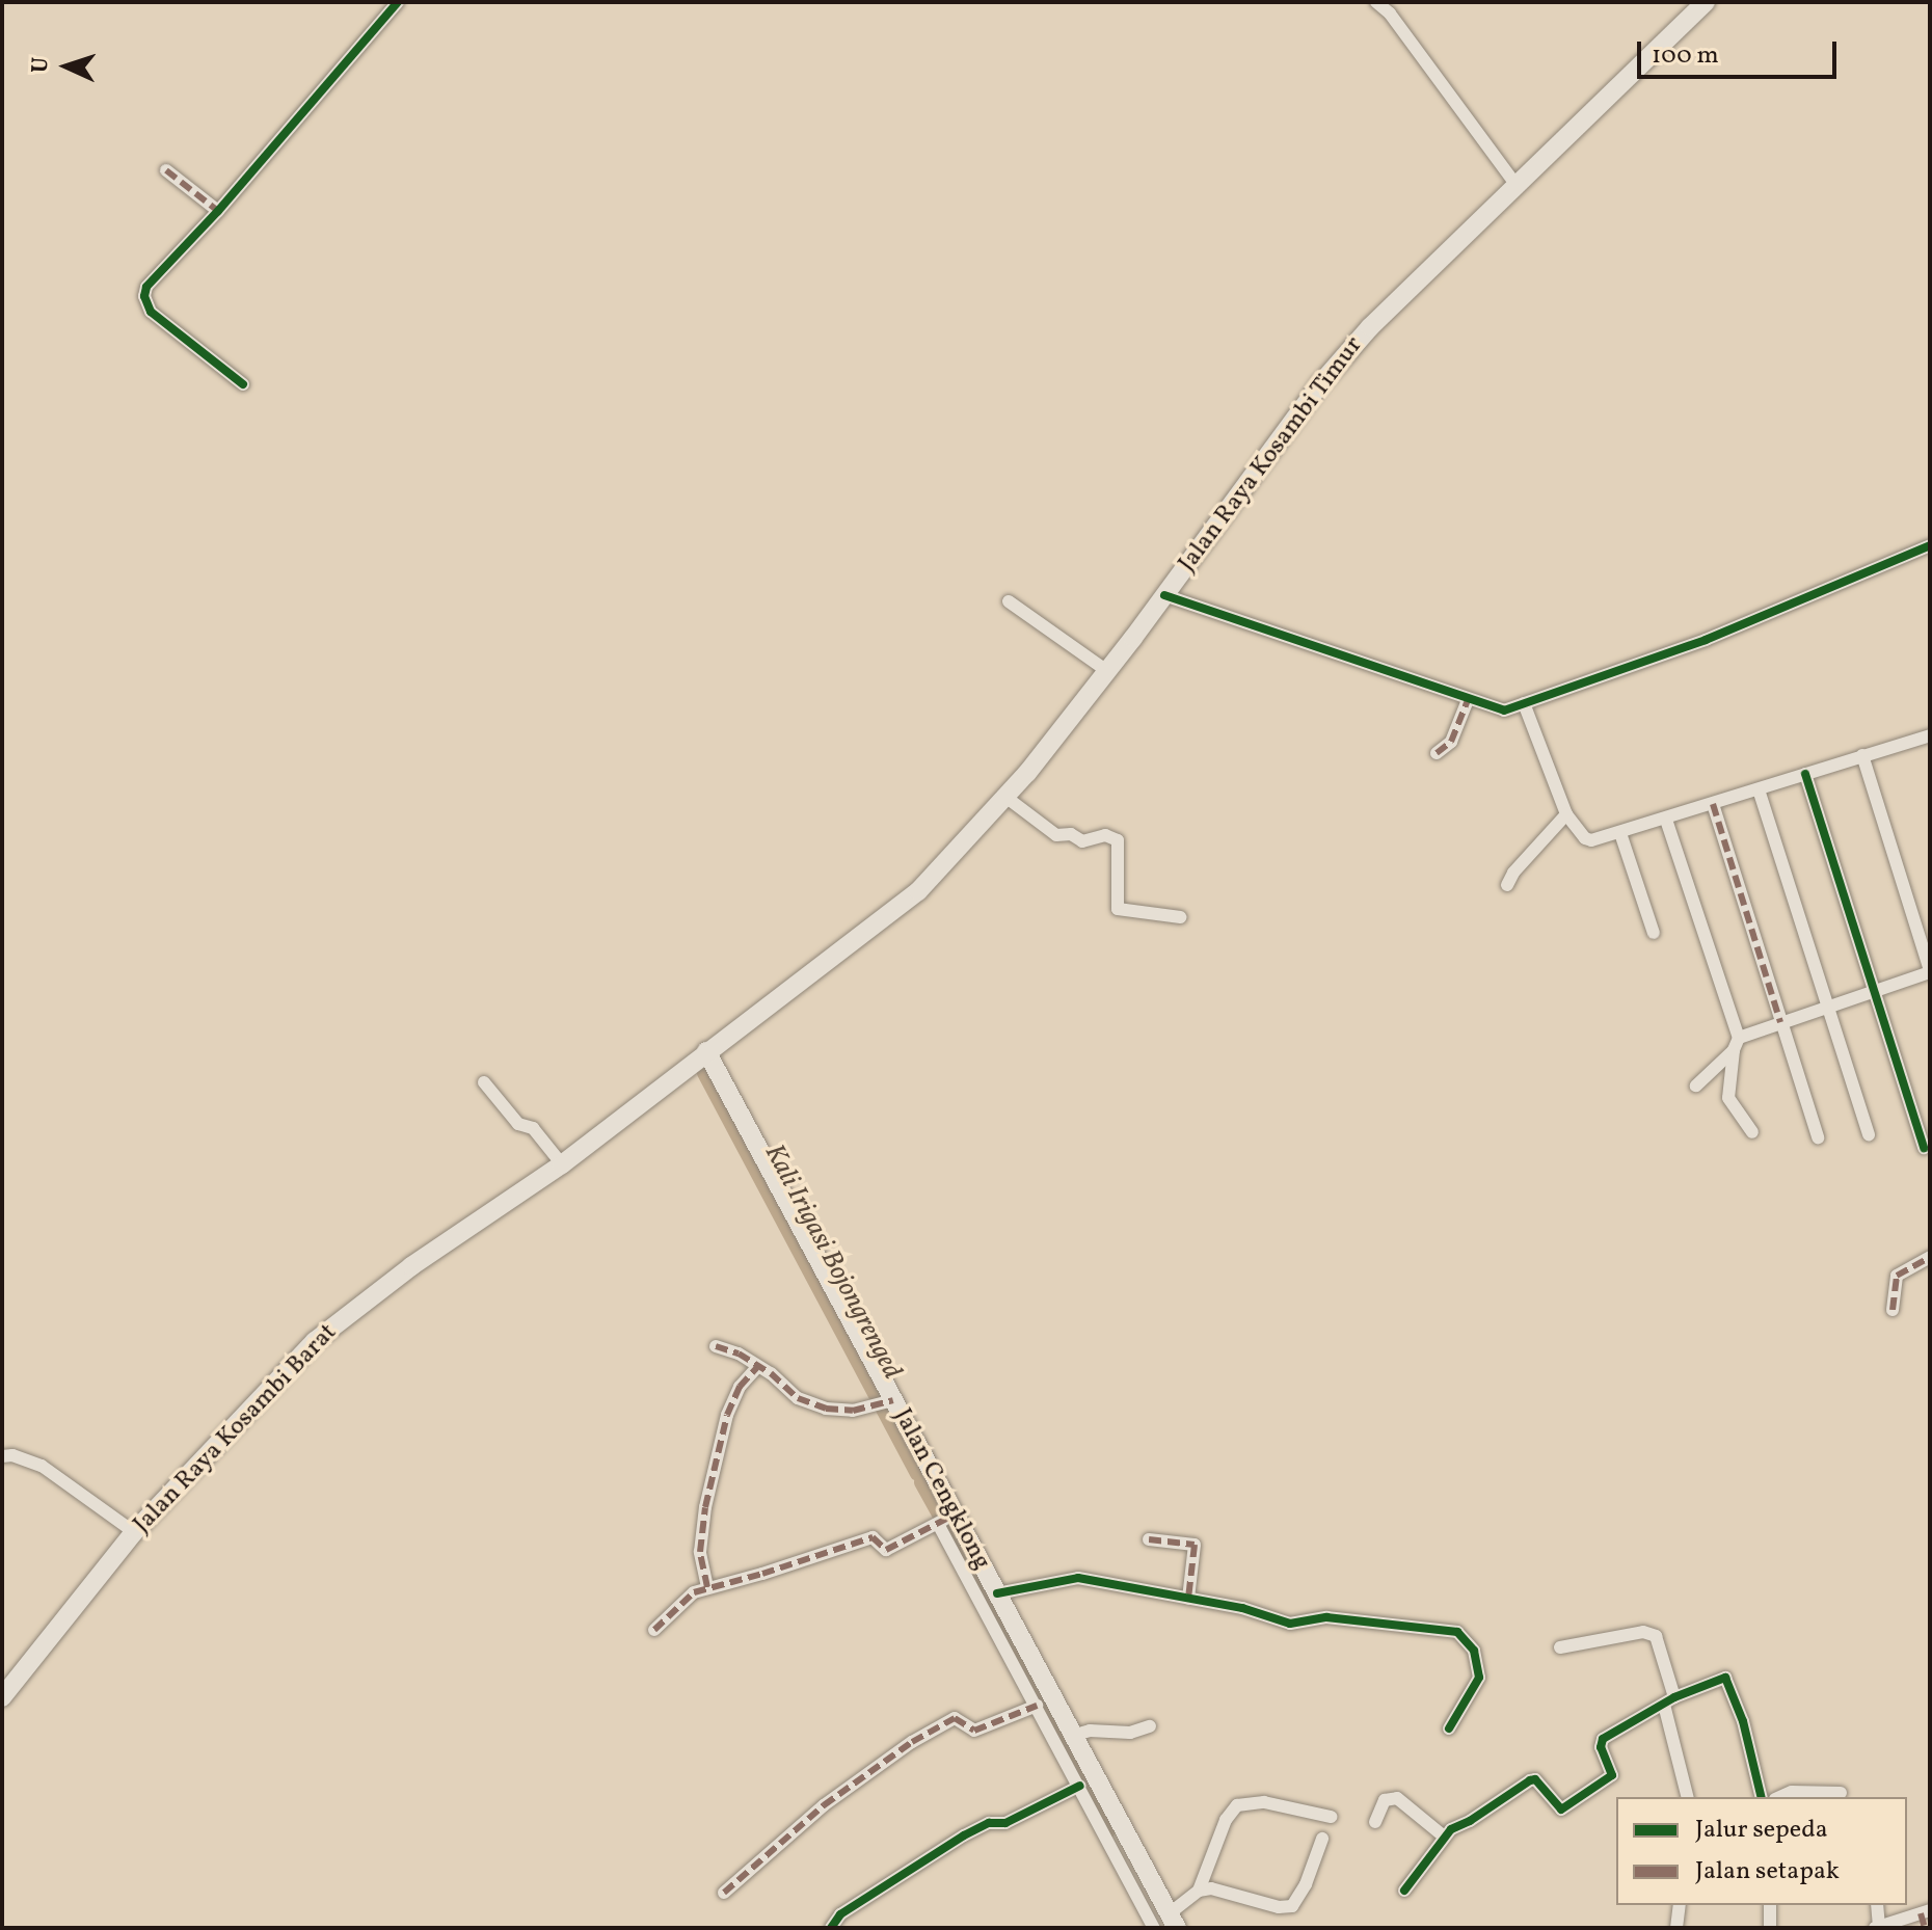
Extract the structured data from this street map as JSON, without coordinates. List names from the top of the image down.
{
  "streets": {
    "main road": ["Jalan Raya Kosambi Timur", "Jalan Raya Kosambi Barat", "Jalan Cengklong"]
  },
  "crossings": [
    ["Jalan Raya Kosambi Timur", "Jalan Raya Kosambi Barat"],
    ["Jalan Raya Kosambi Timur", "Jalan Cengklong"],
    ["Jalan Raya Kosambi Barat", "Jalan Cengklong"]
  ],
  "water": ["Kali Irigasi Bojongrenged"],
  "legend": ["Jalur sepeda", "Jalan setapak"],
  "scale_bar": "100 m",
  "north": "left"
}
